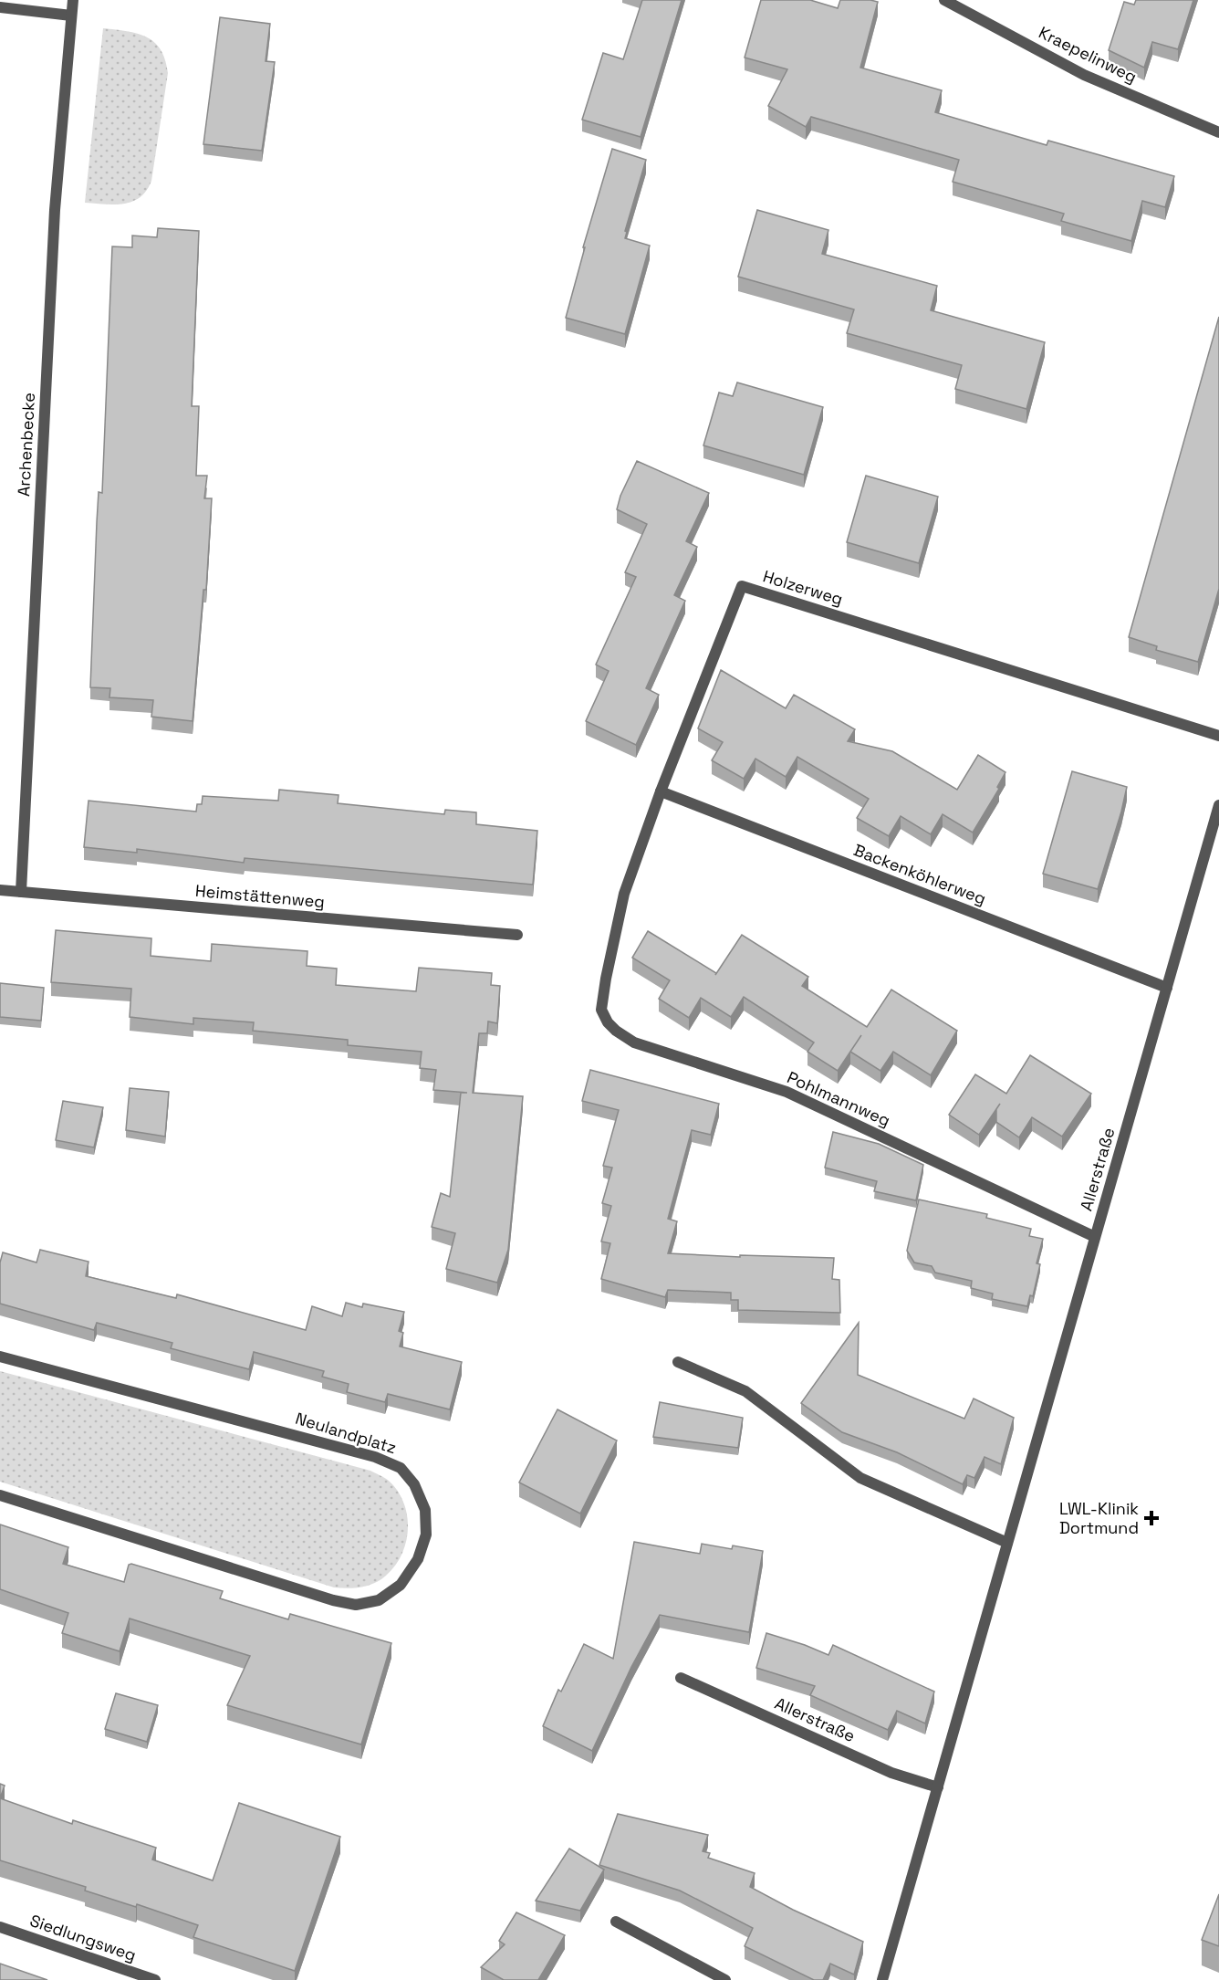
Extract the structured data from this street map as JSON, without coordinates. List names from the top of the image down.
{
  "streets": {
    "street": [
      "Kraepelinweg",
      "Archenbecke",
      "Holzerweg",
      "Backenköhlerweg",
      "Heimstättenweg",
      "Pohlmannweg",
      "Allerstraße",
      "Neulandplatz",
      "Siedlungsweg"
    ]
  },
  "crossings": [
    ["Archenbecke", "Heimstättenweg"],
    ["Holzerweg", "Backenköhlerweg"],
    ["Holzerweg", "Pohlmannweg"],
    ["Backenköhlerweg", "Allerstraße"],
    ["Pohlmannweg", "Allerstraße"]
  ],
  "places": {
    "health": ["LWL-Klinik Dortmund"]
  }
}
